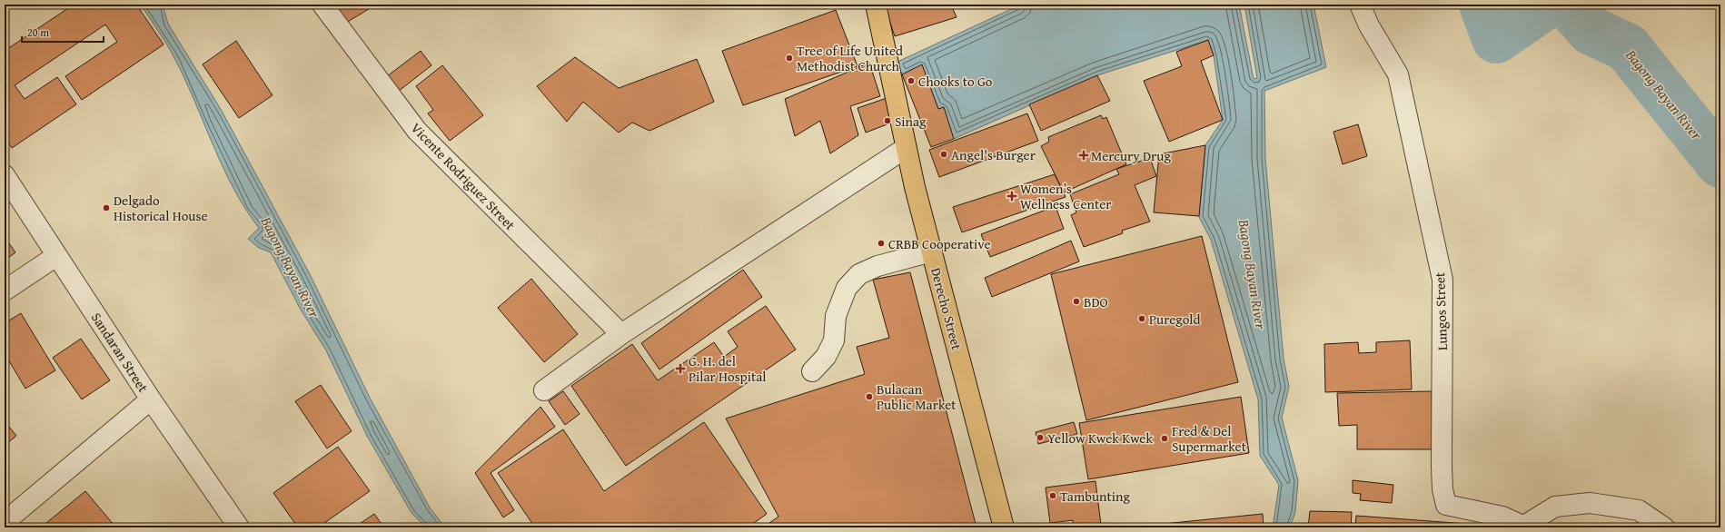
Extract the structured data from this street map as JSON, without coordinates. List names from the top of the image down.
{
  "streets": {
    "main road": ["Derecho Street"],
    "street": ["Vicente Rodriguez Street", "Lungos Street", "Sandaran Street"]
  },
  "water": ["Bagong Bayan River"],
  "places": {
    "other": [
      "Tree of Life United Methodist Church",
      "Chooks to Go",
      "Sinag",
      "Angel's Burger",
      "Delgado Historical House",
      "CRBB Cooperative",
      "BDO",
      "Puregold",
      "Bulacan Public Market",
      "Yellow Kwek Kwek",
      "Fred & Del Supermarket",
      "Tambunting"
    ],
    "health": ["Mercury Drug", "Women’s Wellness Center", "G. H. del Pilar Hospital"]
  },
  "scale_bar": "20 m"
}
